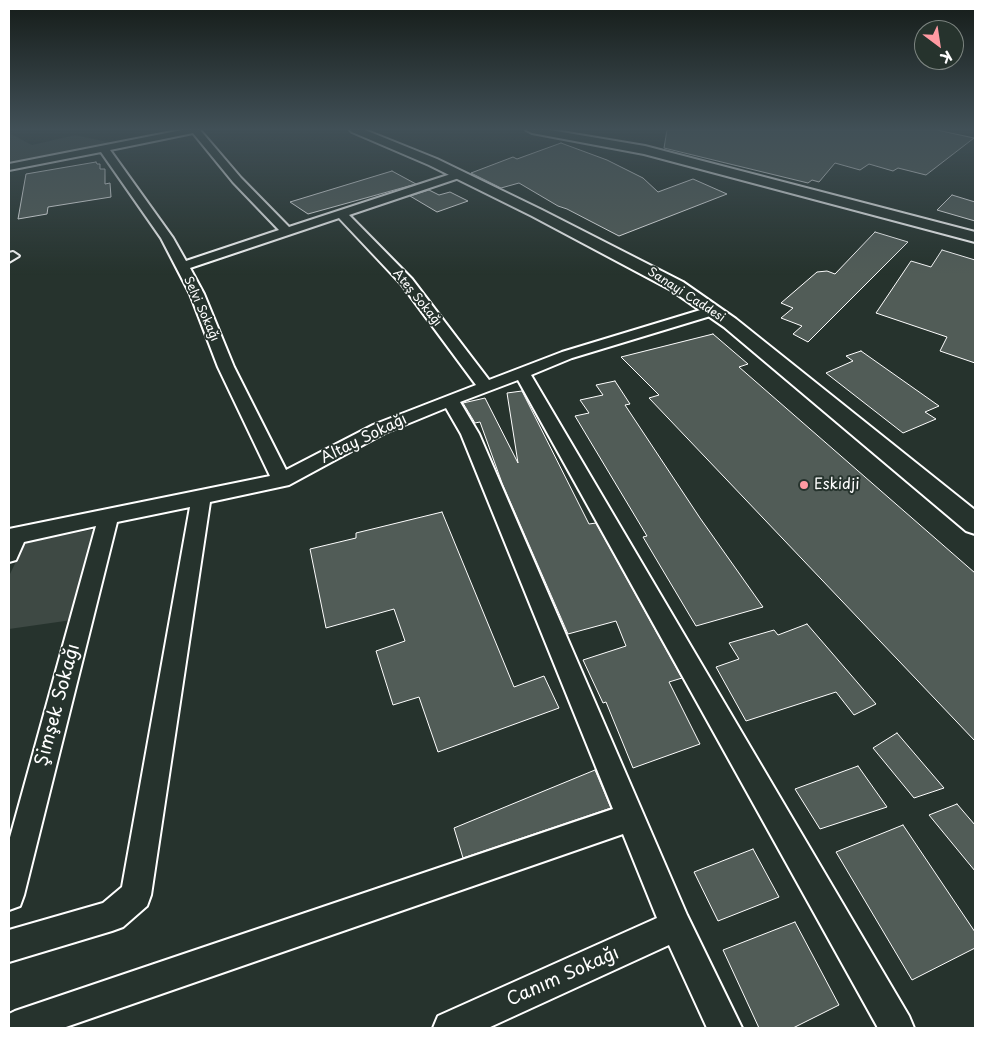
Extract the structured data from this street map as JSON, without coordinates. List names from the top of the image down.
{
  "streets": {
    "main road": ["Sanayi Caddesi"],
    "street": [
      "Ateş Sokağı",
      "Selvi Sokağı",
      "Altay Sokağı",
      "Şimşek Sokağı",
      "Canım Sokağı"
    ]
  },
  "crossings": [
    ["Sanayi Caddesi", "Altay Sokağı"],
    ["Ateş Sokağı", "Altay Sokağı"],
    ["Selvi Sokağı", "Altay Sokağı"],
    ["Altay Sokağı", "Şimşek Sokağı"]
  ],
  "places": ["Eskidji"],
  "north": "bottom right"
}
